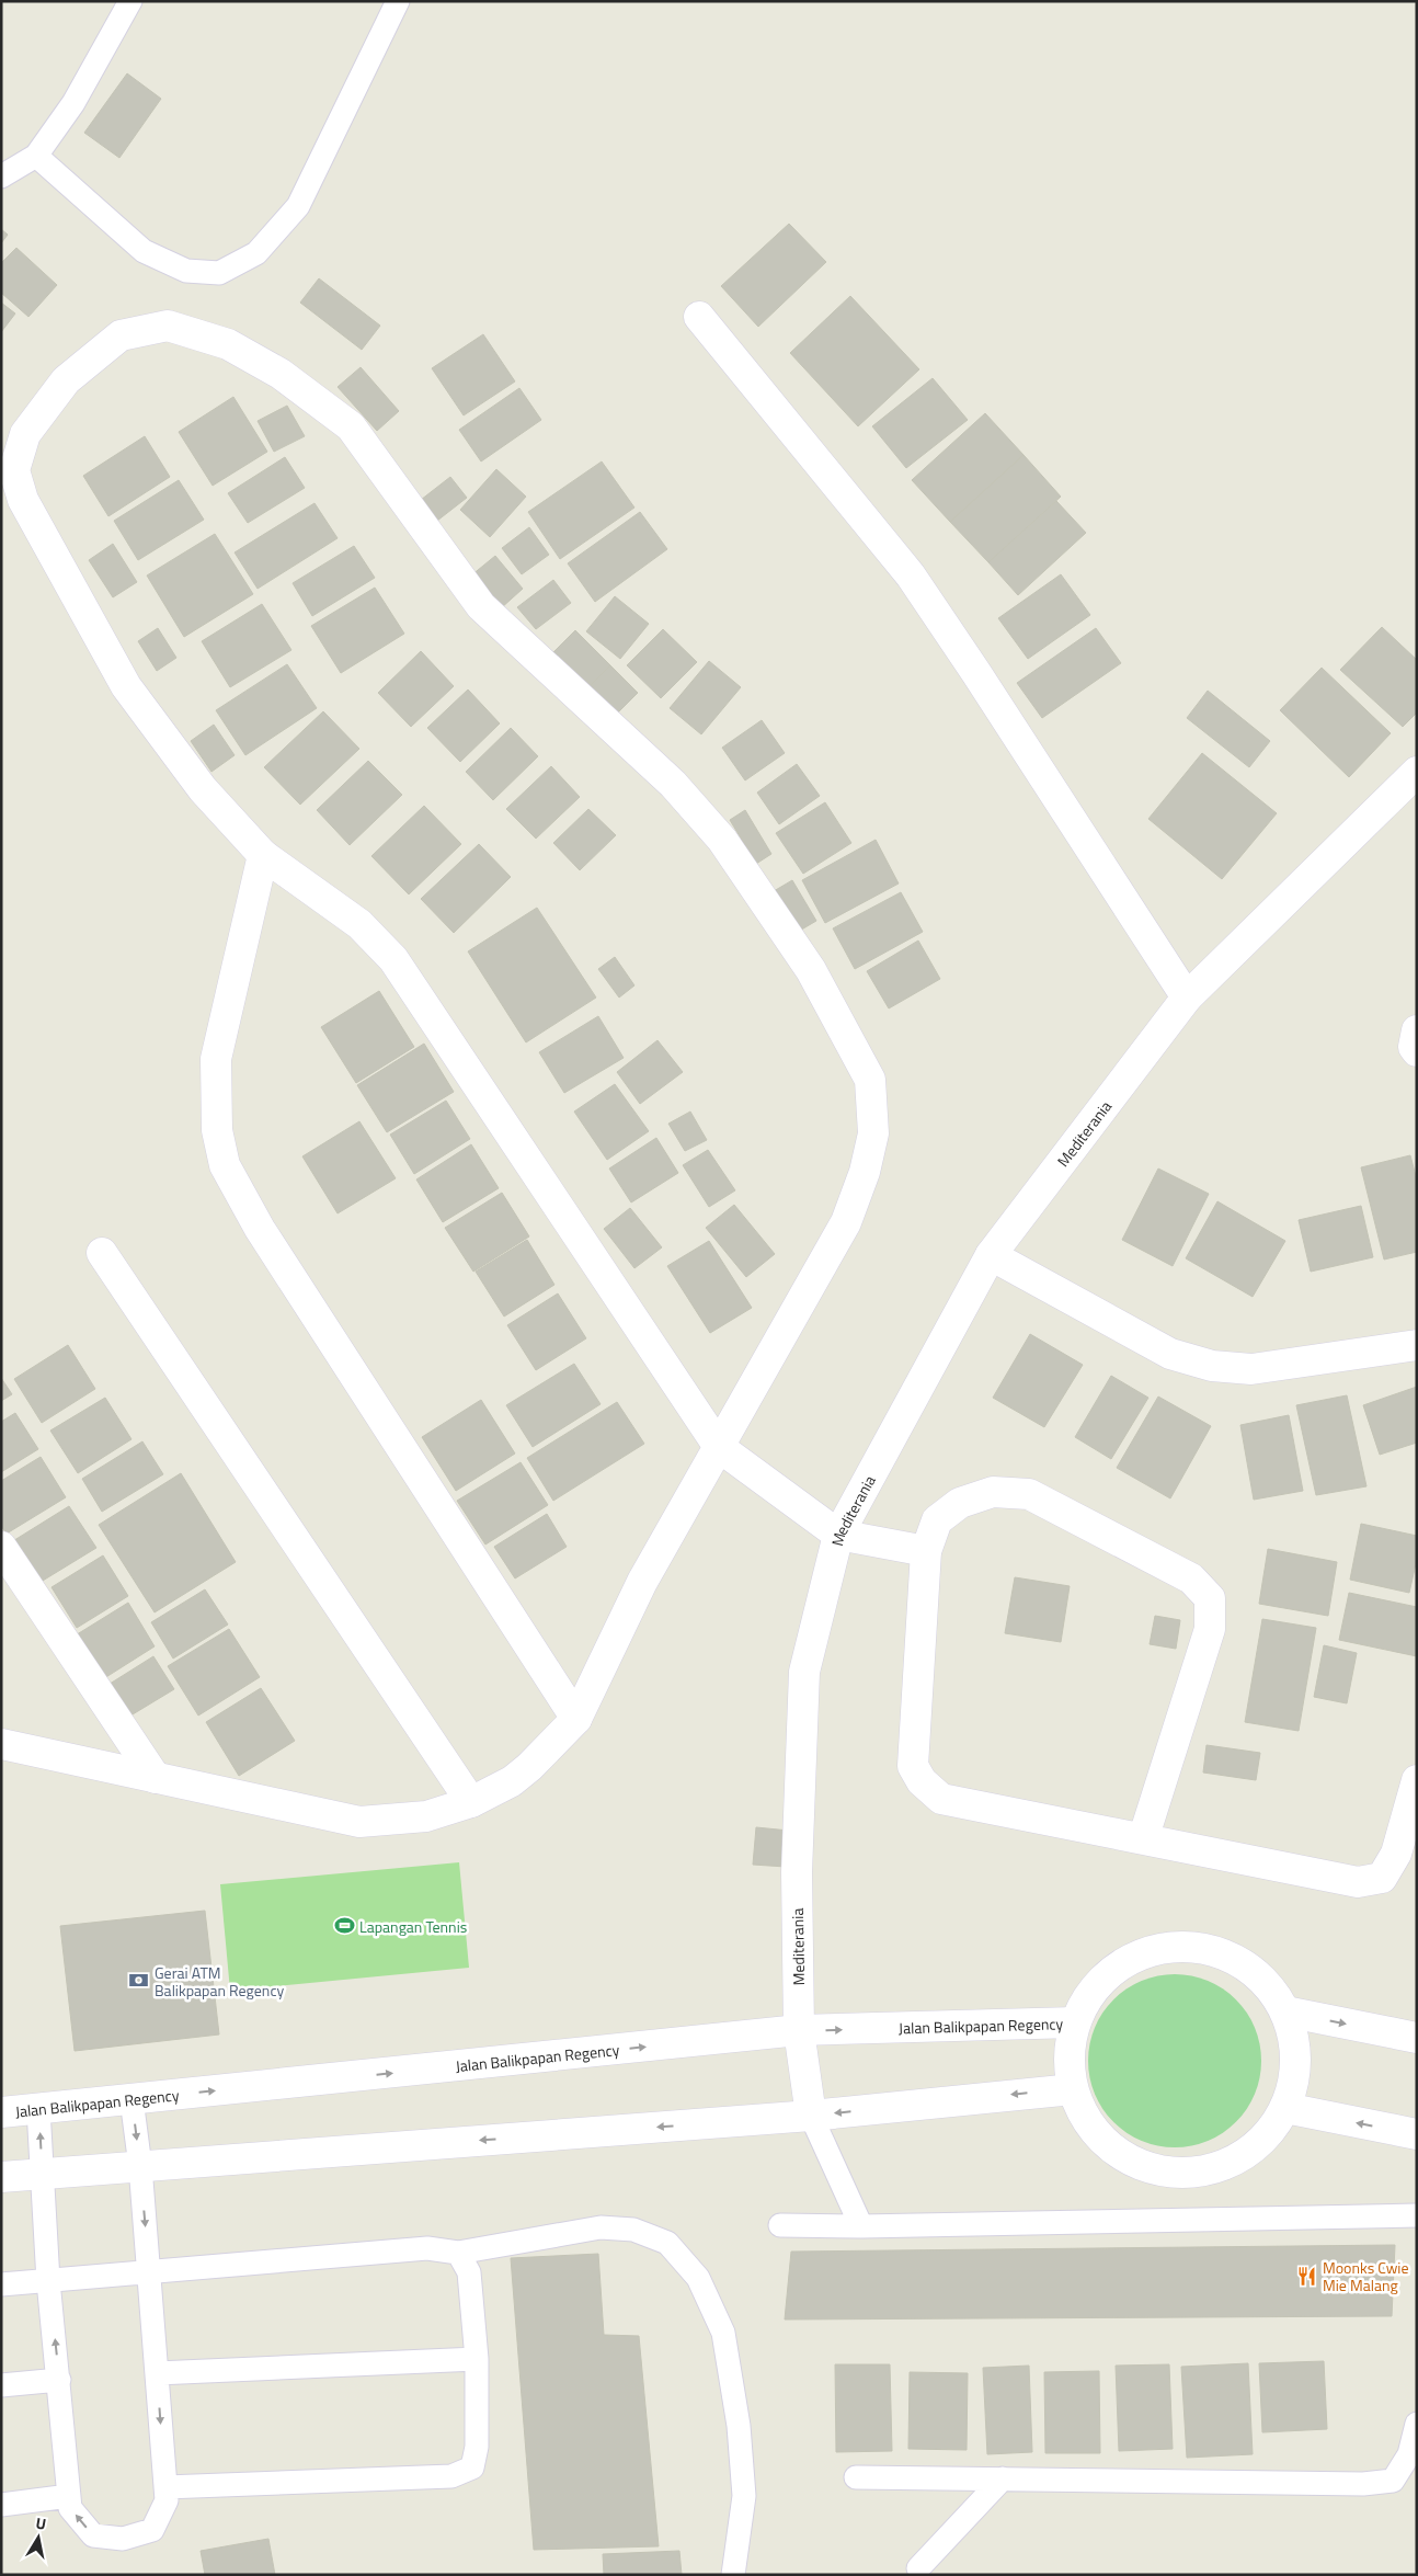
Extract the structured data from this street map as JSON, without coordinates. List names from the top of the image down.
{
  "streets": {
    "street": ["Mediterania", "Jalan Balikpapan Regency"]
  },
  "crossings": [
    ["Mediterania", "Jalan Balikpapan Regency"]
  ],
  "places": {
    "sports": ["Lapangan Tennis"],
    "bank": ["Gerai ATM Balikpapan Regency"],
    "restaurant": ["Moonks Cwie Mie Malang"]
  },
  "north": "top"
}
